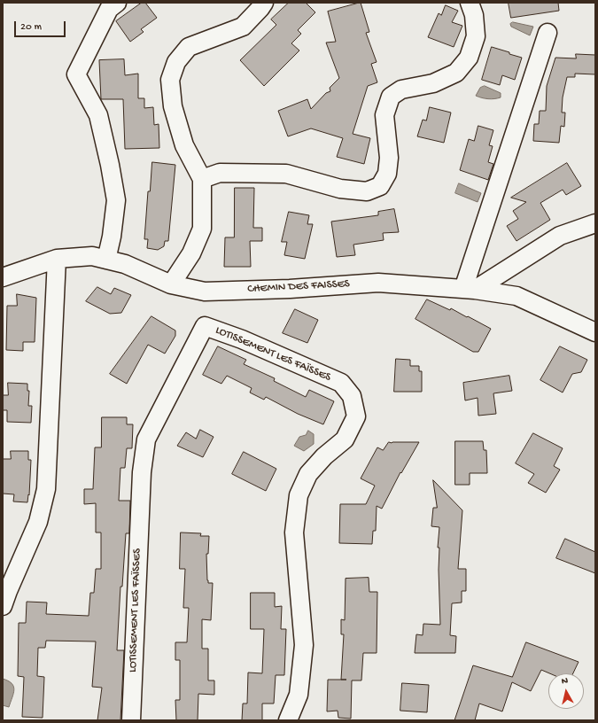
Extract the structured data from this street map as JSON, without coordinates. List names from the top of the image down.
{
  "streets": {
    "street": ["CHEMIN DES FAISSES", "LOTISSEMENT LES FAÏSSES"]
  },
  "scale_bar": "20 m",
  "north": "top"
}
